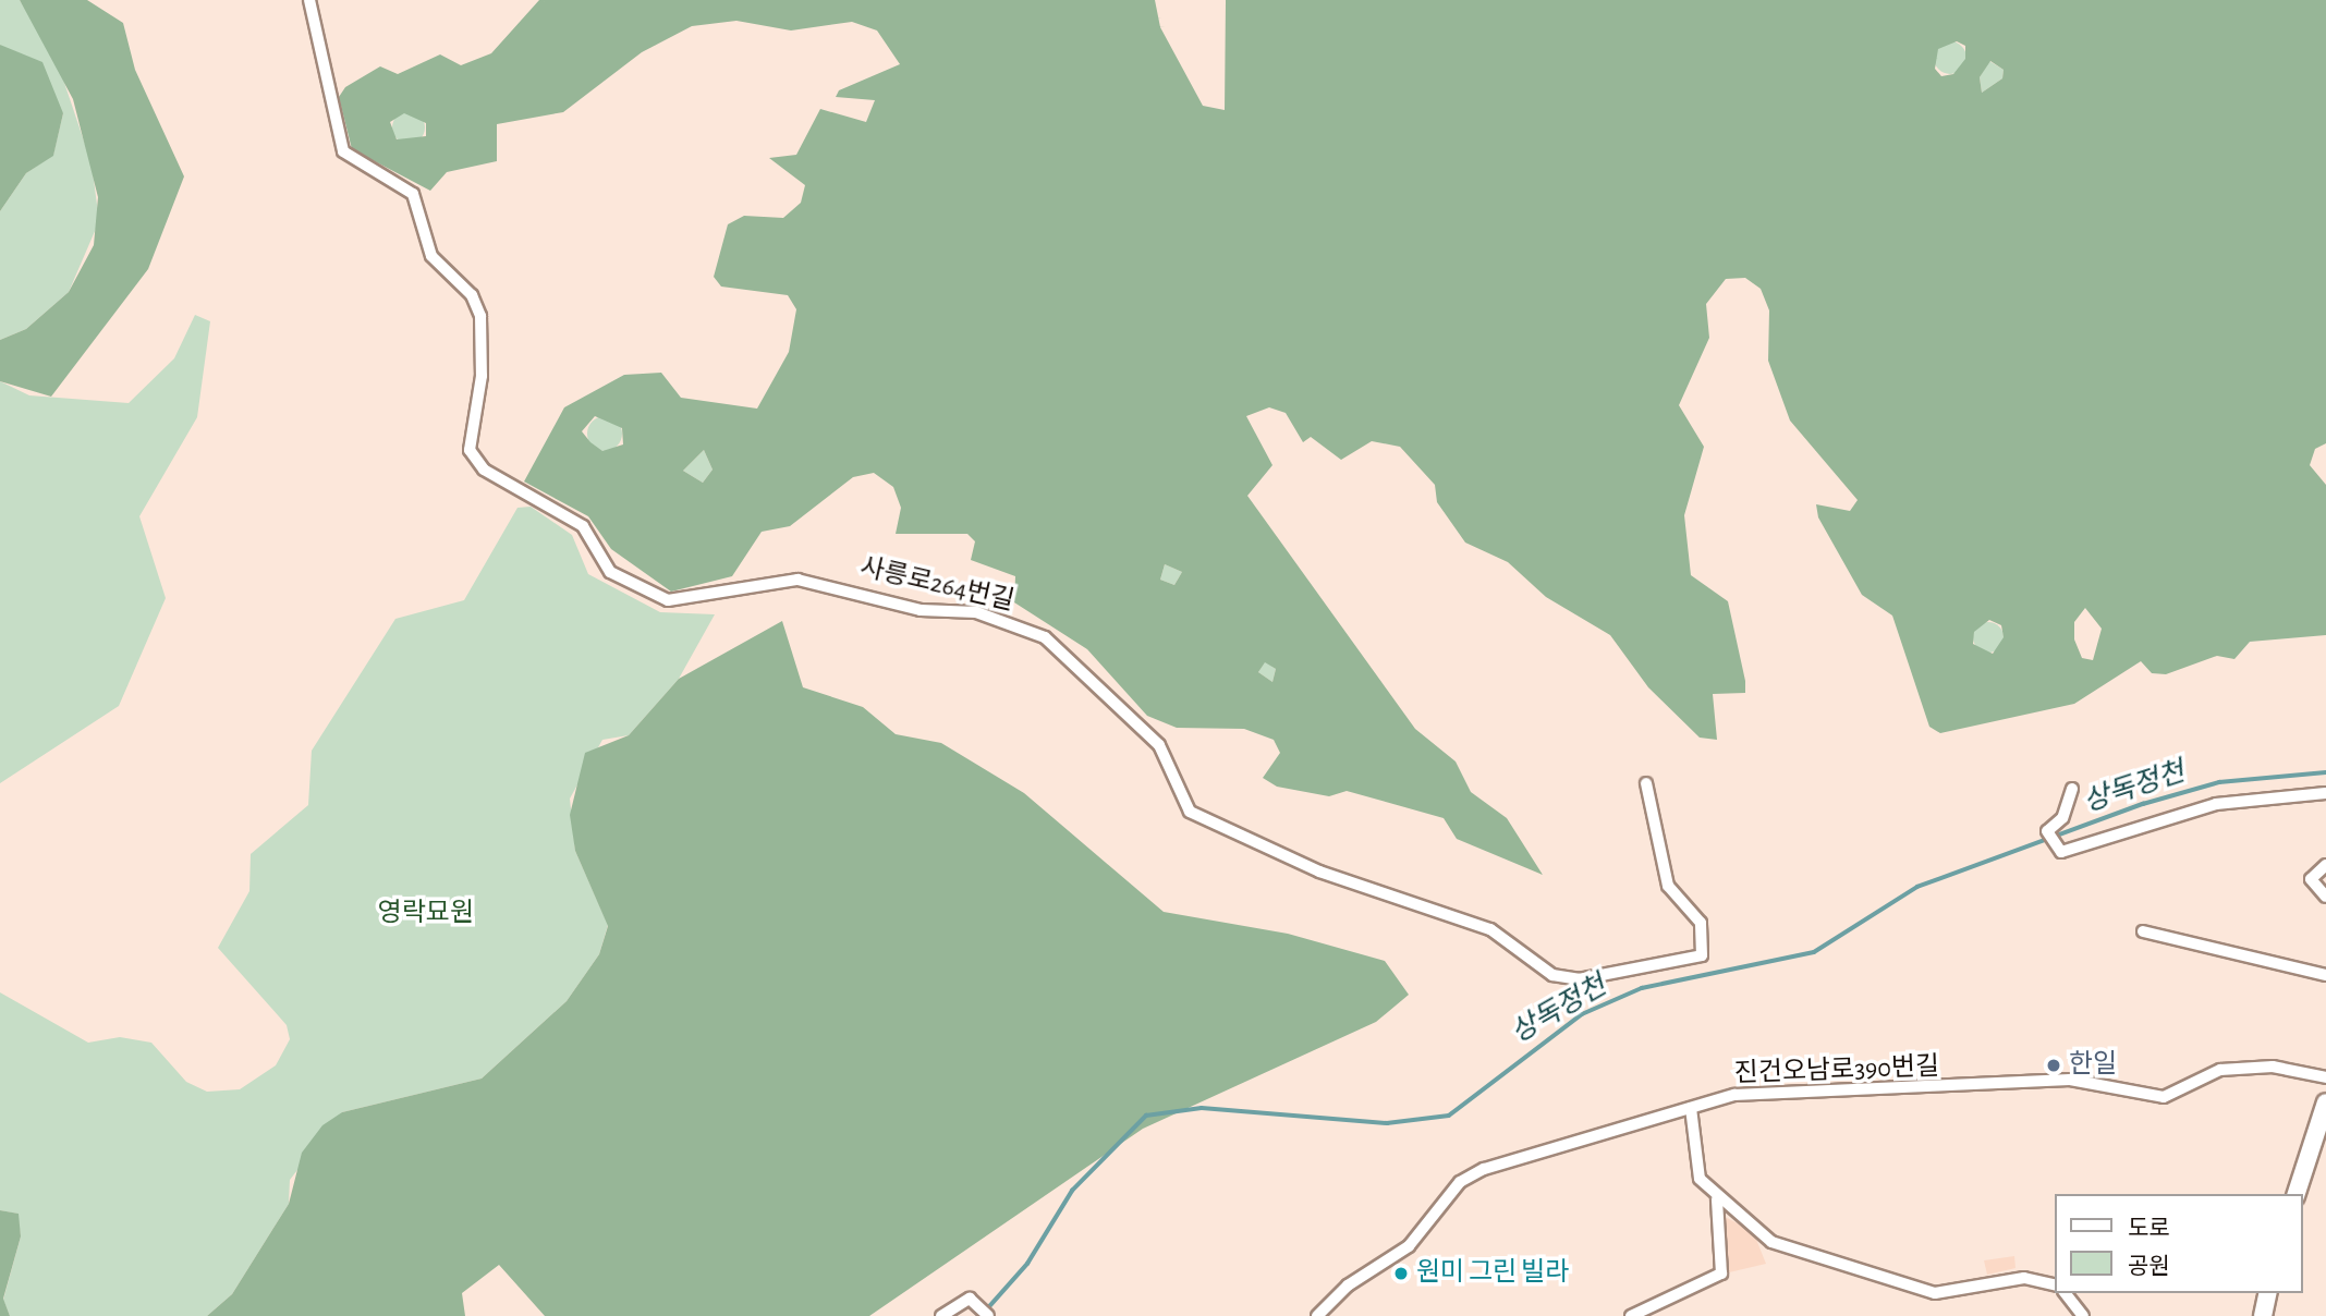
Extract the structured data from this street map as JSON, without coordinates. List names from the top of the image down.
{
  "streets": {
    "street": ["사릉로264번길", "진건오남로390번길"]
  },
  "water": ["상독정천"],
  "parks": ["영락묘원"],
  "places": ["한일", "원미 그린 빌라"],
  "legend": ["도로", "공원"]
}
